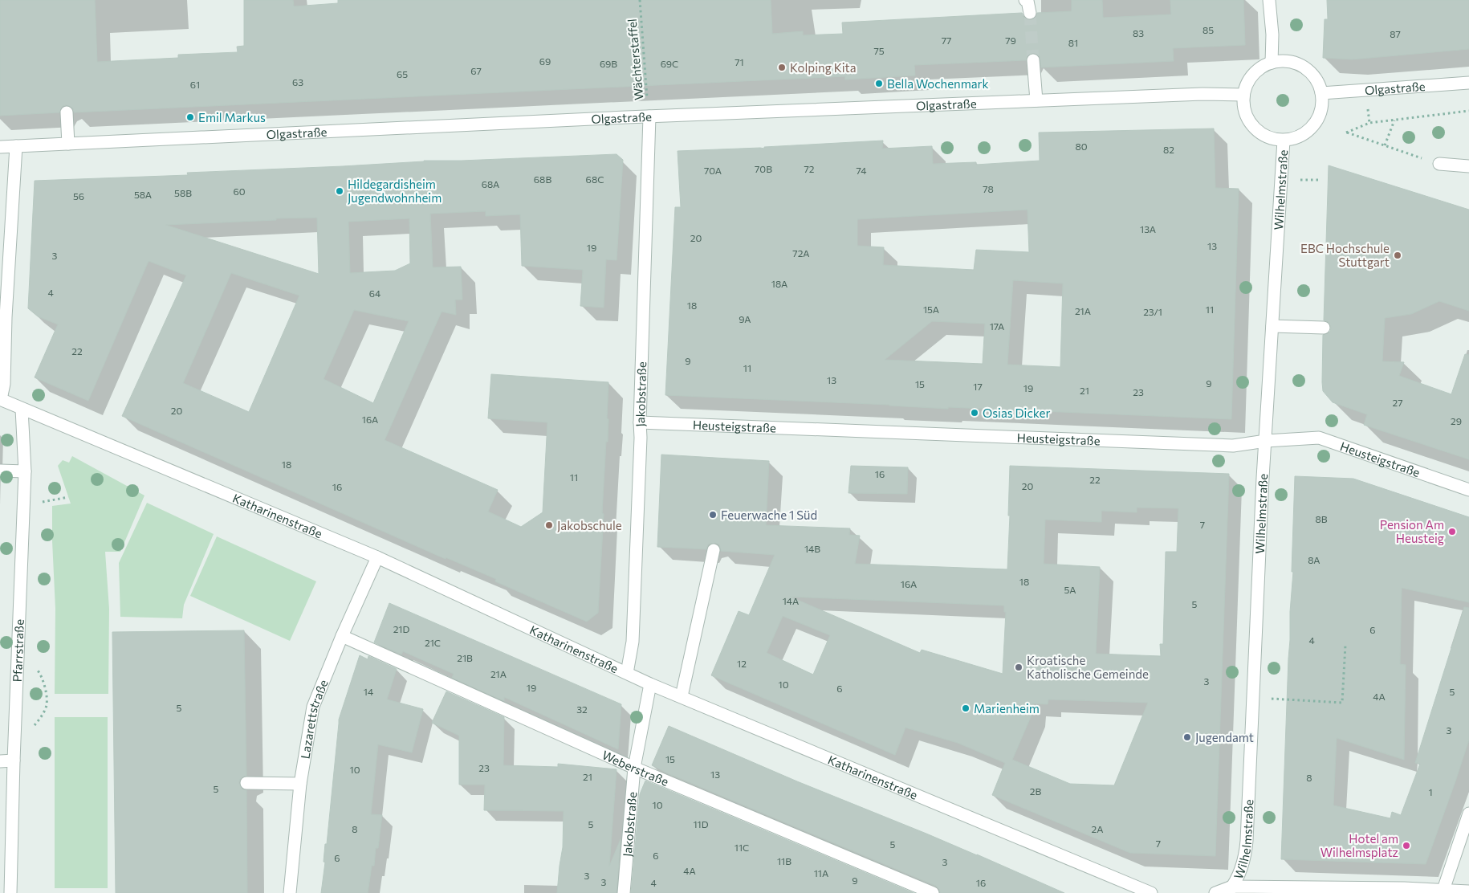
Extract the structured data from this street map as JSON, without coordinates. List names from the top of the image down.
{
  "streets": {
    "street": [
      "Olgastraße",
      "Wilhelmstraße",
      "Jakobstraße",
      "Heusteigstraße",
      "Katharinenstraße",
      "Pfarrstraße",
      "Lazarettstraße",
      "Weberstraße"
    ],
    "path": ["Wächterstaffel"]
  },
  "crossings": [
    ["Wächterstaffel", "Olgastraße"],
    ["Wächterstaffel", "Jakobstraße"],
    ["Olgastraße", "Wilhelmstraße"],
    ["Olgastraße", "Jakobstraße"],
    ["Wilhelmstraße", "Heusteigstraße"],
    ["Jakobstraße", "Heusteigstraße"],
    ["Jakobstraße", "Katharinenstraße"],
    ["Jakobstraße", "Weberstraße"],
    ["Katharinenstraße", "Pfarrstraße"],
    ["Katharinenstraße", "Lazarettstraße"],
    ["Lazarettstraße", "Weberstraße"]
  ],
  "places": [
    "Kolping Kita",
    "Bella Wochenmark",
    "Emil Markus",
    "Hildegardisheim Jugendwohnheim",
    "EBC Hochschule Stuttgart",
    "Osias Dicker",
    "Feuerwache 1 Süd",
    "Jakobschule",
    "Pension Am Heusteig",
    "Kroatische Katholische Gemeinde",
    "Marienheim",
    "Jugendamt",
    "Hotel am Wilhelmsplatz"
  ],
  "house_numbers": [
    "85",
    "83",
    "87",
    "77",
    "79",
    "81",
    "75",
    "69",
    "71",
    "69B",
    "69C",
    "67",
    "65",
    "63",
    "61",
    "80",
    "82",
    "70B",
    "72",
    "70A",
    "74",
    "68B",
    "68C",
    "68A",
    "78",
    "60",
    "58B",
    "58A",
    "56",
    "13A",
    "20",
    "13",
    "19",
    "72A",
    "3",
    "18A",
    "4",
    "64",
    "18",
    "15A",
    "11",
    "21A",
    "23/1",
    "9A",
    "17A",
    "22",
    "9",
    "11",
    "13",
    "9",
    "15",
    "17",
    "19",
    "21",
    "23",
    "27",
    "20",
    "16A",
    "29",
    "18",
    "16",
    "11",
    "22",
    "20",
    "16",
    "8B",
    "7",
    "14B",
    "8A",
    "18",
    "16A",
    "5A",
    "14A",
    "5",
    "21D",
    "6",
    "4",
    "21C",
    "21B",
    "12",
    "21A",
    "3",
    "10",
    "19",
    "6",
    "14",
    "5",
    "4A",
    "5",
    "32",
    "3",
    "15",
    "23",
    "10",
    "13",
    "21",
    "8",
    "5",
    "2B",
    "1",
    "10",
    "5",
    "11D",
    "8",
    "2A",
    "7",
    "5",
    "11C",
    "6",
    "6",
    "11B",
    "3",
    "4A",
    "11A",
    "3",
    "9",
    "3",
    "4",
    "16"
  ]
}
